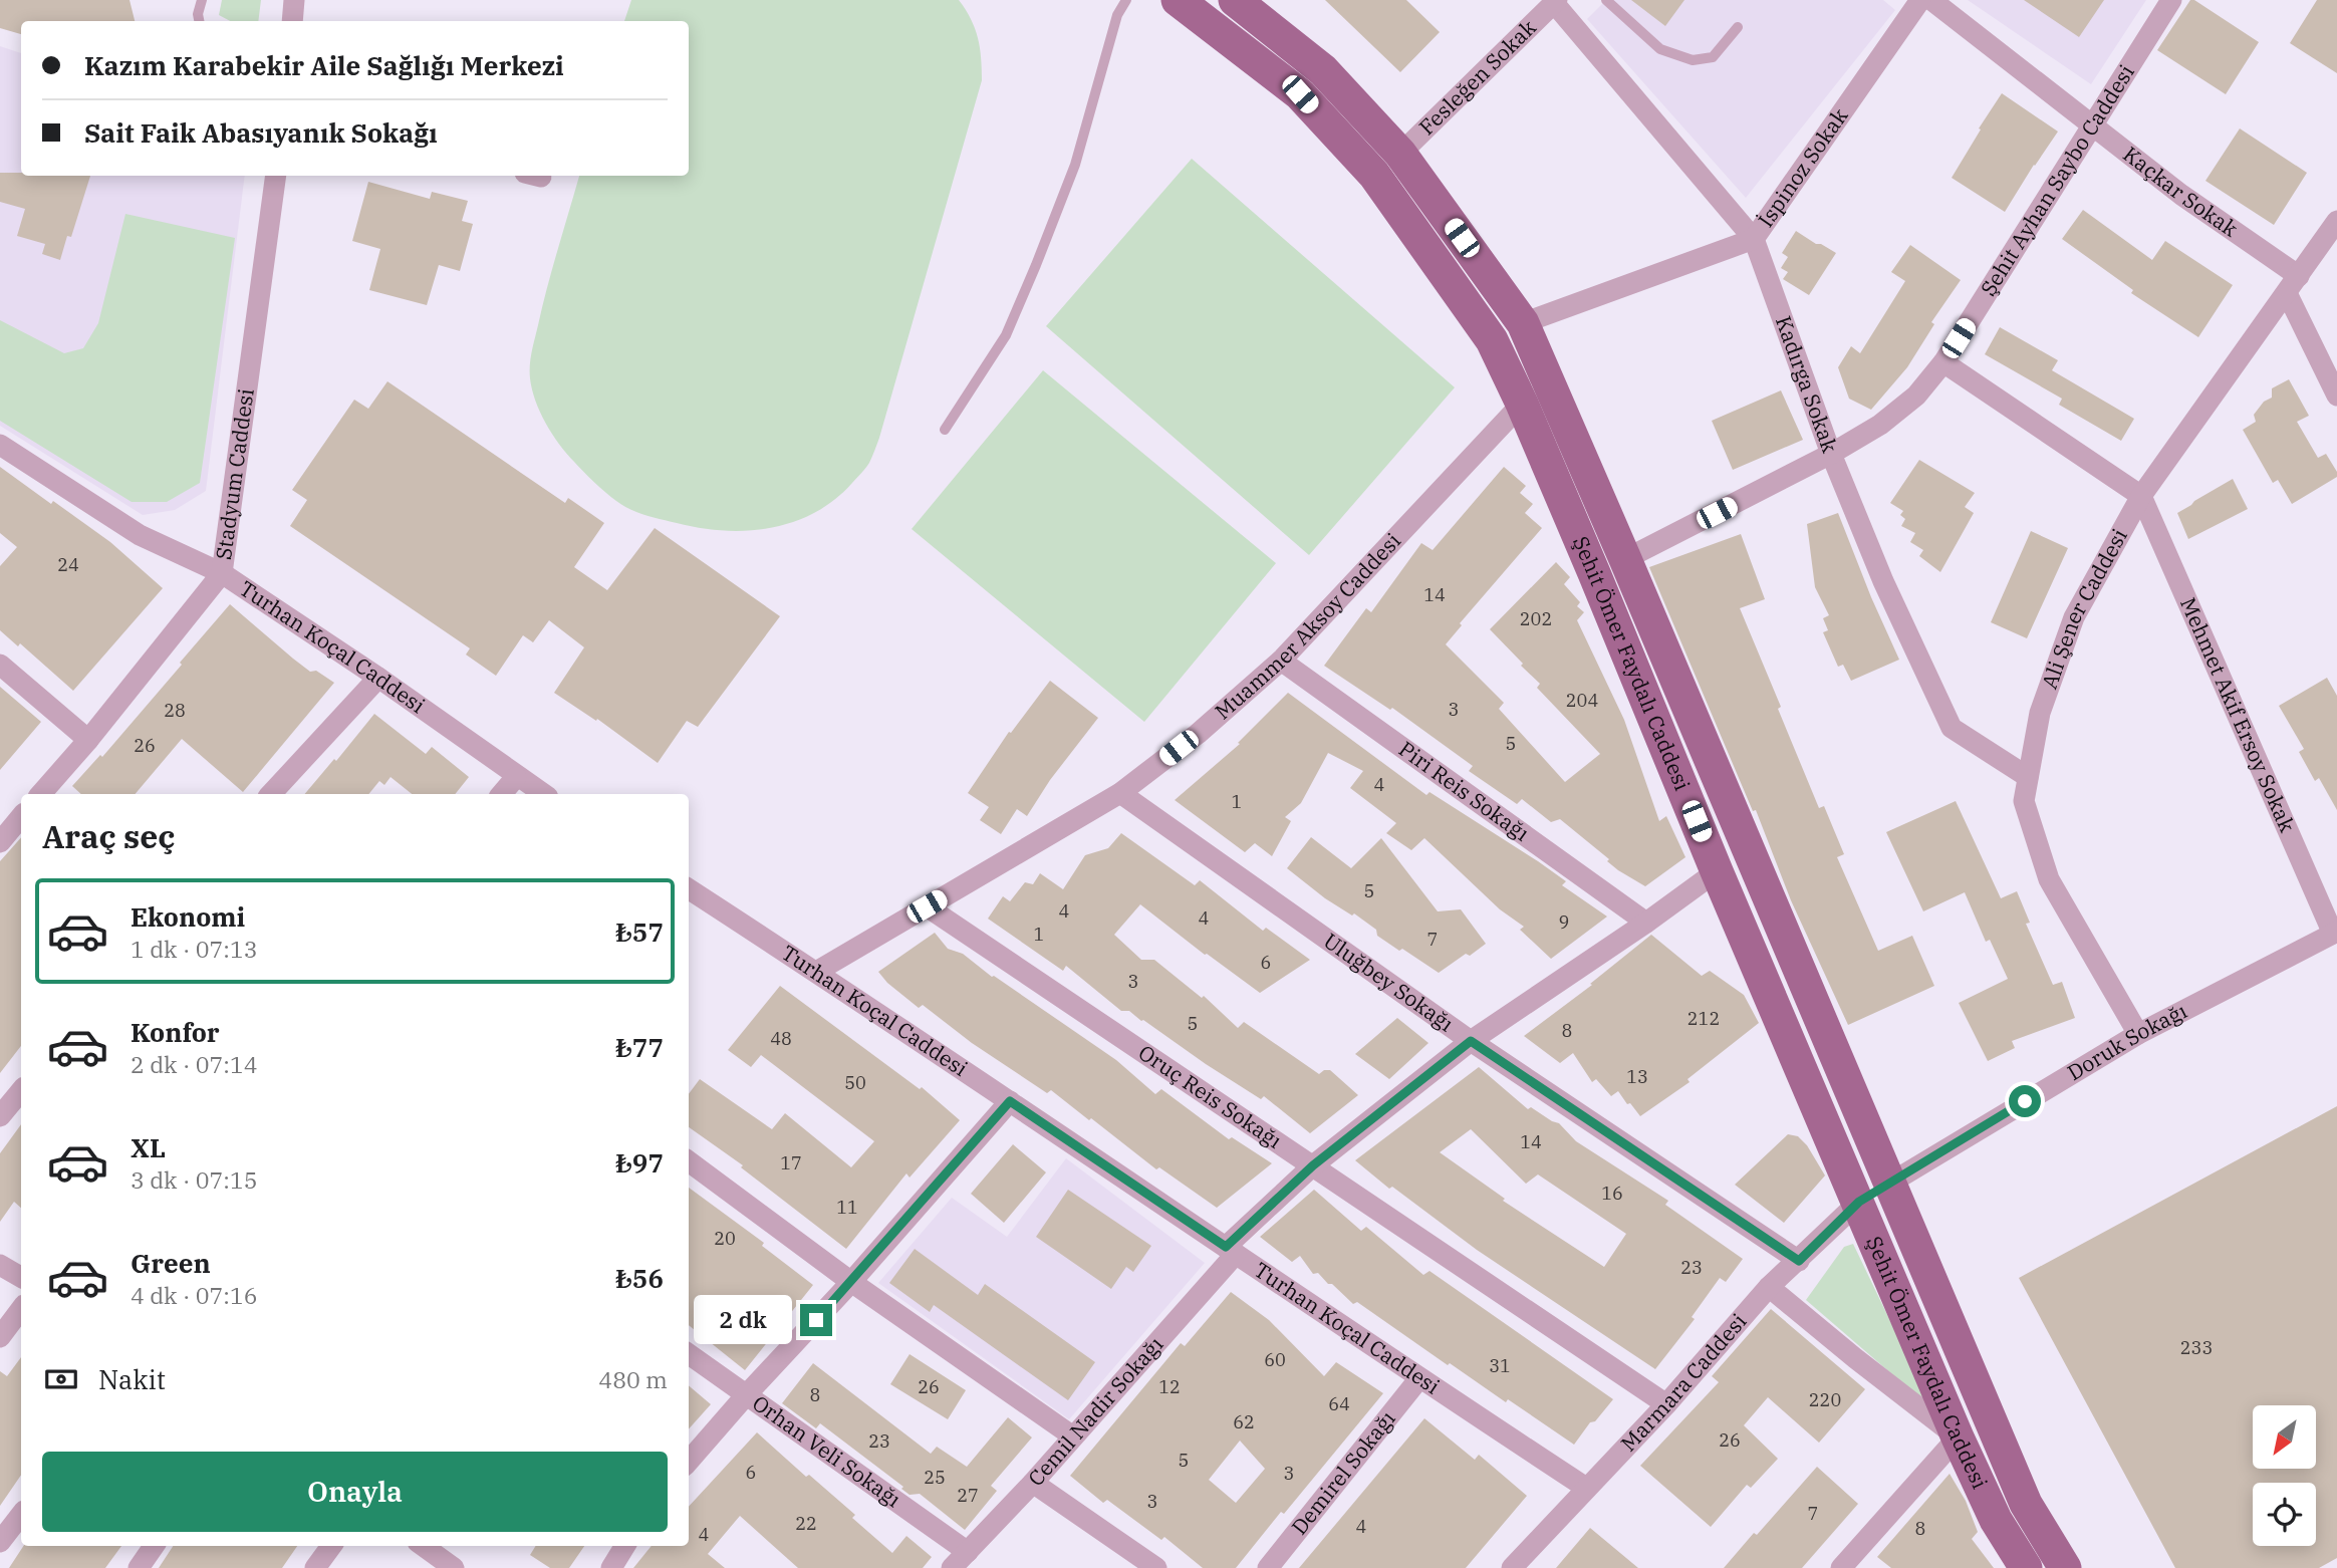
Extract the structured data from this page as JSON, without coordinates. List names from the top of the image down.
{
  "streets": {
    "main road": ["Şehit Ömer Faydalı Caddesi"],
    "street": [
      "Fesleğen Sokak",
      "İspinoz Sokak",
      "Şehit Ayhan Saybo Caddesi",
      "Kaçkar Sokak",
      "Kadırga Sokak",
      "Stadyum Caddesi",
      "Ali Şener Caddesi",
      "Muammer Aksoy Caddesi",
      "Turhan Koçal Caddesi",
      "Mehmet Akif Ersoy Sokak",
      "Piri Reis Sokağı",
      "Uluğbey Sokağı",
      "Doruk Sokağı",
      "Oruç Reis Sokağı",
      "Marmara Caddesi",
      "Cemil Nadir Sokağı",
      "Orhan Veli Sokağı",
      "Demirel Sokağı"
    ]
  },
  "crossings": [
    ["Fesleğen Sokak", "Kadırga Sokak"],
    ["Fesleğen Sokak", "Şehit Ömer Faydalı Caddesi"],
    ["İspinoz Sokak", "Kadırga Sokak"],
    ["İspinoz Sokak", "Şehit Ömer Faydalı Caddesi"],
    ["Şehit Ayhan Saybo Caddesi", "Kaçkar Sokak"],
    ["Şehit Ayhan Saybo Caddesi", "Kadırga Sokak"],
    ["Şehit Ayhan Saybo Caddesi", "Şehit Ömer Faydalı Caddesi"],
    ["Kaçkar Sokak", "Ali Şener Caddesi"],
    ["Kadırga Sokak", "Ali Şener Caddesi"],
    ["Stadyum Caddesi", "Turhan Koçal Caddesi"],
    ["Ali Şener Caddesi", "Mehmet Akif Ersoy Sokak"],
    ["Ali Şener Caddesi", "Doruk Sokağı"],
    ["Muammer Aksoy Caddesi", "Turhan Koçal Caddesi"],
    ["Muammer Aksoy Caddesi", "Şehit Ömer Faydalı Caddesi"],
    ["Muammer Aksoy Caddesi", "Piri Reis Sokağı"],
    ["Muammer Aksoy Caddesi", "Uluğbey Sokağı"],
    ["Muammer Aksoy Caddesi", "Oruç Reis Sokağı"],
    ["Turhan Koçal Caddesi", "Marmara Caddesi"],
    ["Turhan Koçal Caddesi", "Cemil Nadir Sokağı"],
    ["Turhan Koçal Caddesi", "Demirel Sokağı"],
    ["Şehit Ömer Faydalı Caddesi", "Doruk Sokağı"],
    ["Şehit Ömer Faydalı Caddesi", "Marmara Caddesi"],
    ["Şehit Ömer Faydalı Caddesi", "Cemil Nadir Sokağı"],
    ["Mehmet Akif Ersoy Sokak", "Doruk Sokağı"],
    ["Piri Reis Sokağı", "Cemil Nadir Sokağı"],
    ["Uluğbey Sokağı", "Marmara Caddesi"],
    ["Uluğbey Sokağı", "Cemil Nadir Sokağı"],
    ["Oruç Reis Sokağı", "Marmara Caddesi"],
    ["Oruç Reis Sokağı", "Cemil Nadir Sokağı"],
    ["Cemil Nadir Sokağı", "Orhan Veli Sokağı"]
  ],
  "house_numbers": [
    "24",
    "14",
    "202",
    "204",
    "3",
    "28",
    "5",
    "26",
    "4",
    "1",
    "5",
    "4",
    "4",
    "9",
    "1",
    "7",
    "6",
    "3",
    "212",
    "5",
    "8",
    "48",
    "13",
    "50",
    "14",
    "17",
    "16",
    "11",
    "20",
    "23",
    "233",
    "60",
    "31",
    "26",
    "12",
    "8",
    "220",
    "64",
    "62",
    "26",
    "23",
    "5",
    "6",
    "3",
    "25",
    "27",
    "3",
    "7",
    "22",
    "4",
    "8",
    "4"
  ],
  "north": "bottom left",
  "page": {
    "banner": ["Kazım Karabekir Aile Sağlığı Merkezi", "Sait Faik Abasıyanık Sokağı"],
    "heading": "Araç seç",
    "list": [
      {
        "name": "Ekonomi",
        "note": "1 dk · 07:13",
        "value": "₺57"
      },
      {
        "name": "Konfor",
        "note": "2 dk · 07:14",
        "value": "₺77"
      },
      {
        "name": "XL",
        "note": "3 dk · 07:15",
        "value": "₺97"
      },
      {
        "name": "Green",
        "note": "4 dk · 07:16",
        "value": "₺56"
      }
    ],
    "bubble": "2 dk",
    "pay": ["Nakit", "480 m"],
    "buttons": "Onayla"
  }
}
